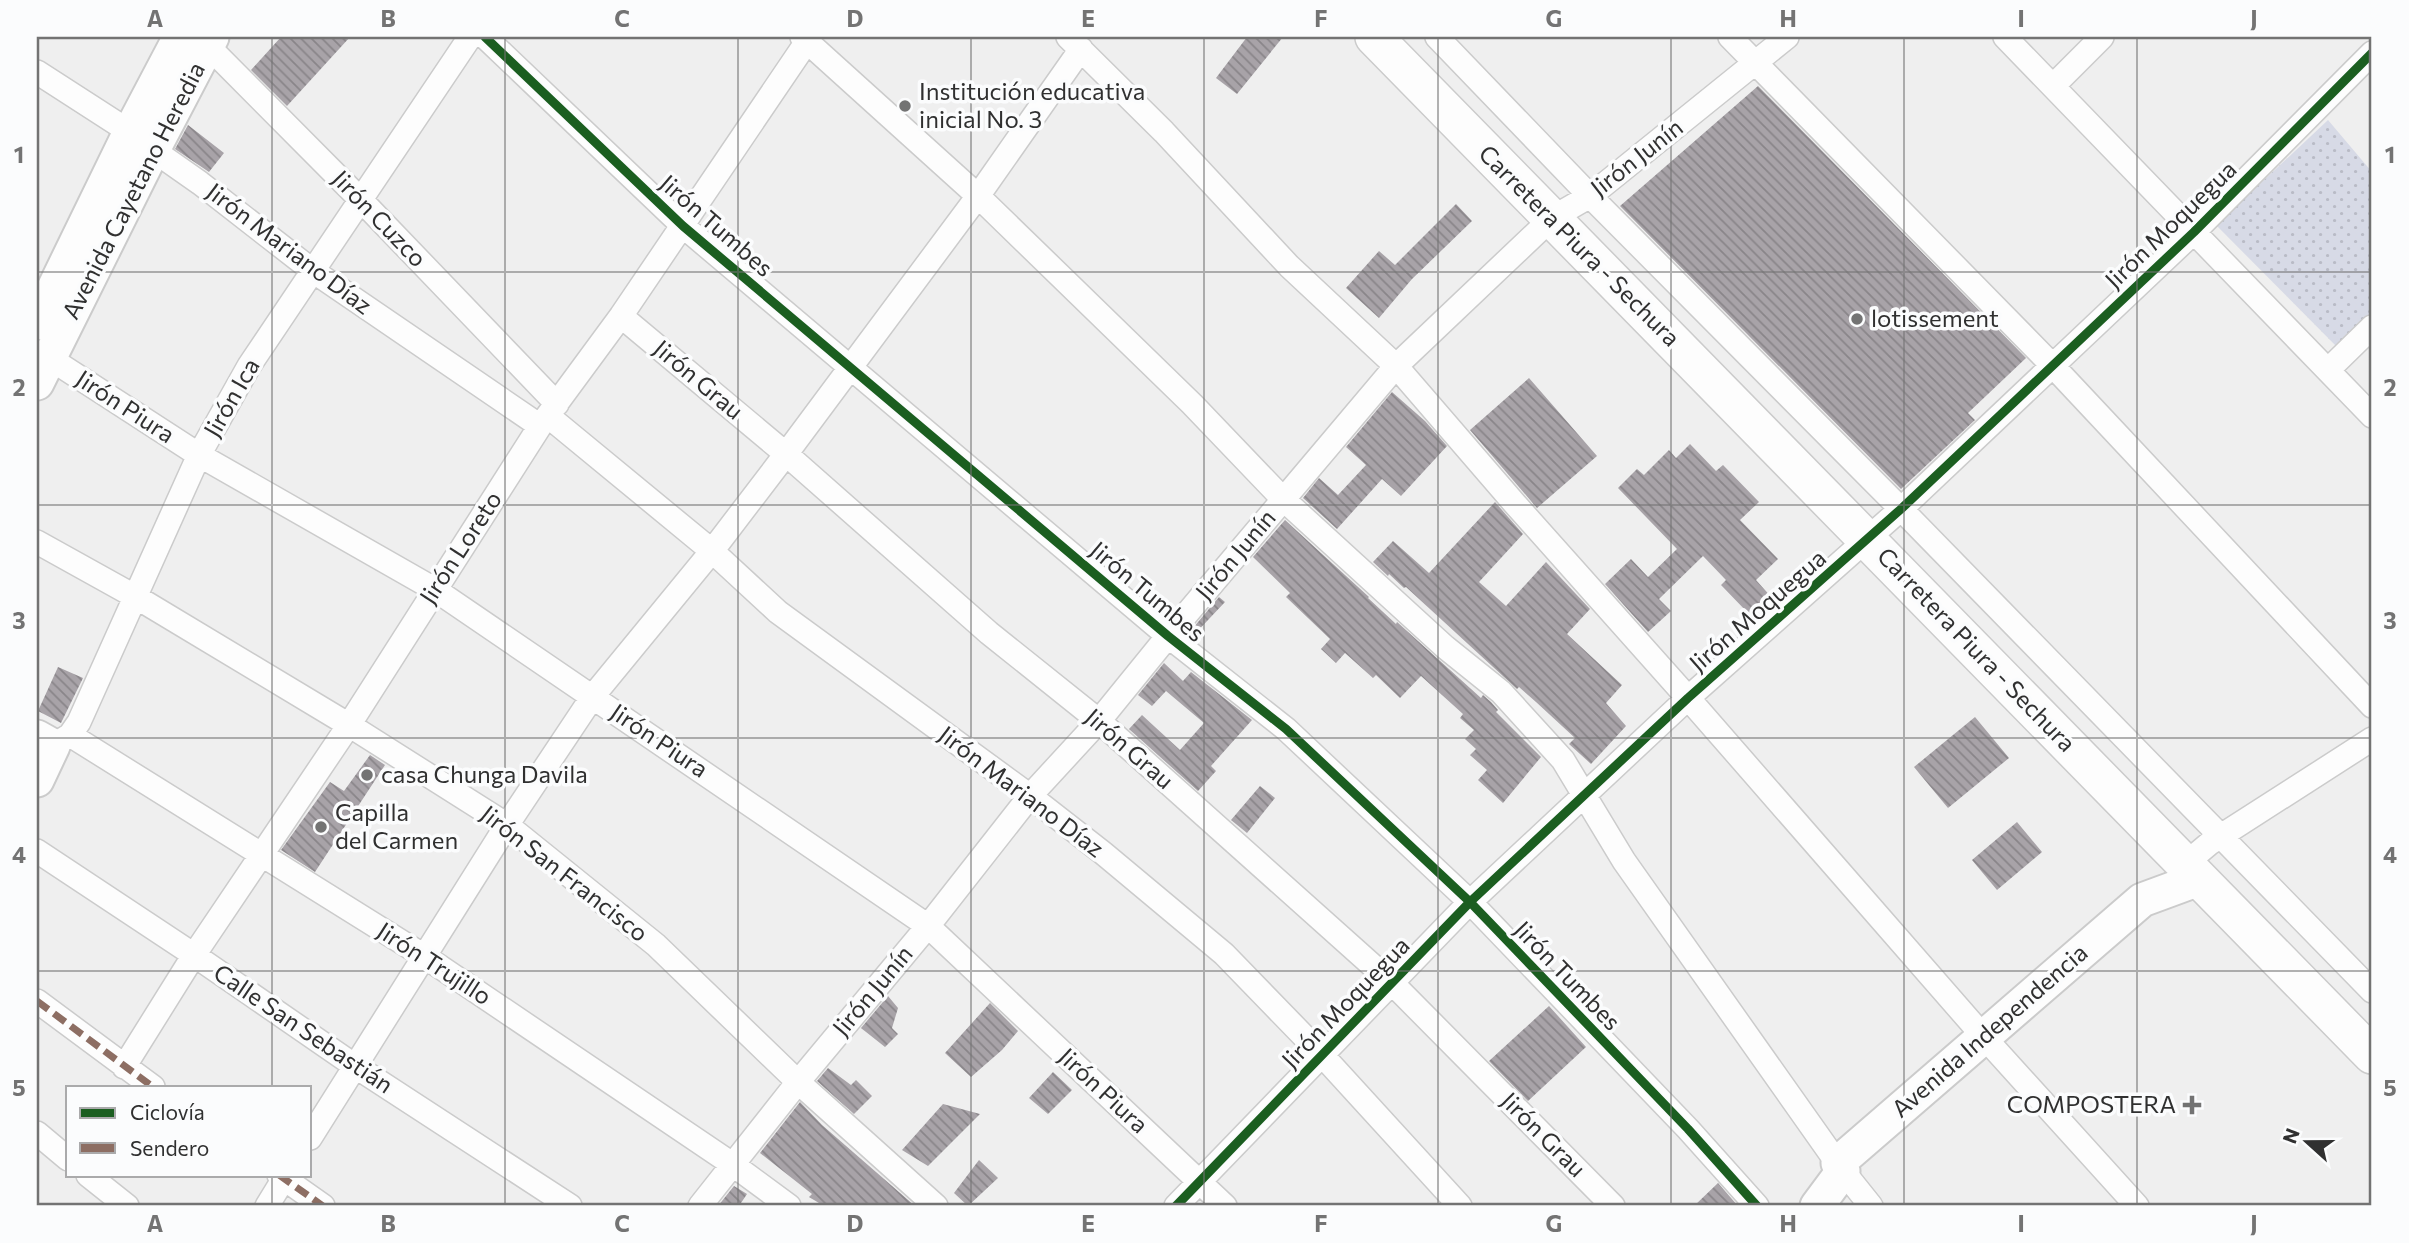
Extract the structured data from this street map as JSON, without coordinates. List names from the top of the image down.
{
  "streets": {
    "main road": [
      "Avenida Cayetano Heredia",
      "Carretera Piura - Sechura",
      "Jirón Ica",
      "Avenida Independencia"
    ],
    "street": [
      "Jirón Junín",
      "Jirón Cuzco",
      "Jirón Moquegua",
      "Jirón Tumbes",
      "Jirón Mariano Díaz",
      "Jirón Grau",
      "Jirón Piura",
      "Jirón Loreto",
      "Jirón San Francisco",
      "Jirón Trujillo",
      "Calle San Sebastián"
    ]
  },
  "crossings": [
    ["Jirón Junín", "Jirón Tumbes"],
    ["Jirón Junín", "Carretera Piura - Sechura"],
    ["Jirón Junín", "Jirón Mariano Díaz"],
    ["Jirón Junín", "Jirón Grau"],
    ["Jirón Junín", "Jirón Piura"],
    ["Jirón Junín", "Jirón San Francisco"],
    ["Jirón Junín", "Jirón Trujillo"],
    ["Avenida Cayetano Heredia", "Jirón Cuzco"],
    ["Avenida Cayetano Heredia", "Jirón Mariano Díaz"],
    ["Avenida Cayetano Heredia", "Jirón Piura"],
    ["Jirón Cuzco", "Jirón Mariano Díaz"],
    ["Jirón Cuzco", "Jirón Ica"],
    ["Jirón Cuzco", "Jirón Loreto"],
    ["Jirón Moquegua", "Jirón Tumbes"],
    ["Jirón Moquegua", "Carretera Piura - Sechura"],
    ["Jirón Moquegua", "Jirón Mariano Díaz"],
    ["Jirón Moquegua", "Jirón Grau"],
    ["Jirón Moquegua", "Jirón Piura"],
    ["Jirón Tumbes", "Jirón Loreto"],
    ["Carretera Piura - Sechura", "Avenida Independencia"],
    ["Jirón Mariano Díaz", "Jirón Ica"],
    ["Jirón Mariano Díaz", "Jirón Loreto"],
    ["Jirón Grau", "Jirón Loreto"],
    ["Jirón Ica", "Jirón Piura"],
    ["Jirón Ica", "Jirón San Francisco"],
    ["Jirón Ica", "Jirón Trujillo"],
    ["Jirón Piura", "Jirón Loreto"],
    ["Jirón Loreto", "Jirón San Francisco"],
    ["Jirón Loreto", "Jirón Trujillo"],
    ["Jirón Loreto", "Calle San Sebastián"]
  ],
  "places": {
    "other": [
      "Institución educativa inicial No. 3",
      "lotissement",
      "casa Chunga Davila",
      "Capilla del Carmen"
    ],
    "health": ["COMPOSTERA"]
  },
  "legend": ["Ciclovía", "Sendero"],
  "north": "left",
  "grid": {
    "columns": [
      "A",
      "B",
      "C",
      "D",
      "E",
      "F",
      "G",
      "H",
      "I",
      "J"
    ],
    "rows": [
      "1",
      "2",
      "3",
      "4",
      "5"
    ]
  }
}
